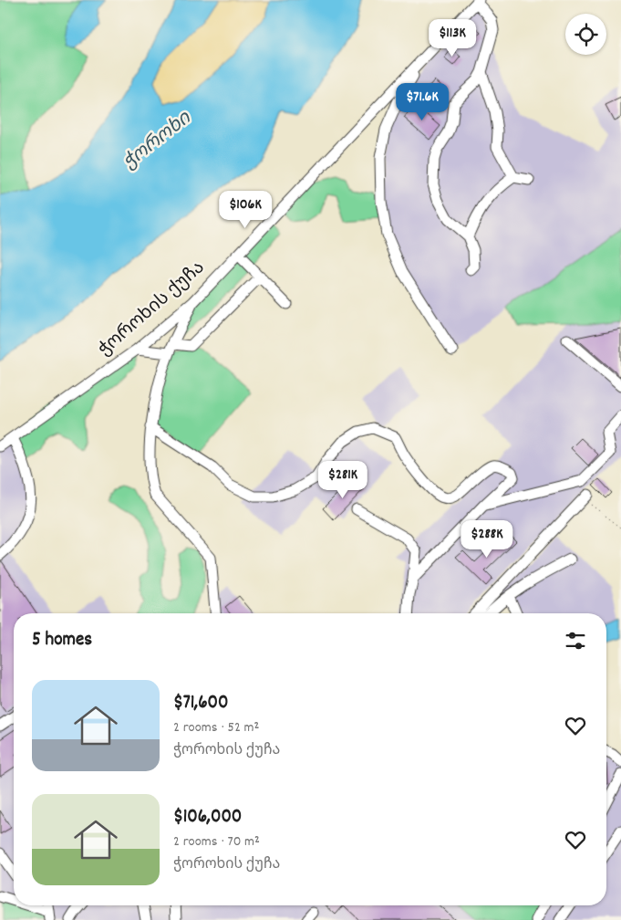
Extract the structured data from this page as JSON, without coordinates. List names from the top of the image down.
{
  "streets": {
    "street": ["ჭოროხის ქუჩა"]
  },
  "water": ["ჭოროხი"],
  "page": {
    "price": [
      "$113K",
      "$71.6K",
      "$106K",
      "$281K",
      "$288K"
    ],
    "heading": "5 homes",
    "list": [
      {
        "name": "$71,600",
        "note": "2 rooms · 52 m² · ჭოროხის ქუჩა"
      },
      {
        "name": "$106,000",
        "note": "2 rooms · 70 m² · ჭოროხის ქუჩა"
      }
    ]
  }
}
